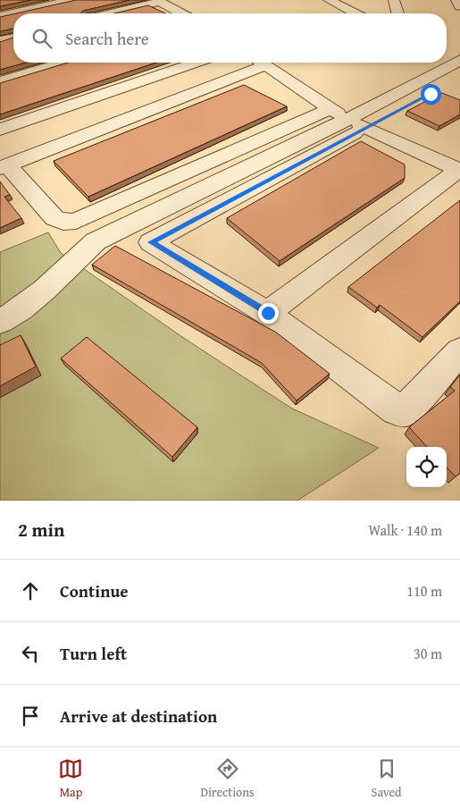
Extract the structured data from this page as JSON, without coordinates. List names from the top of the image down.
{
  "page": {
    "search": "Search here",
    "heading": ["2 min", "Walk · 140 m"],
    "list": [
      ["Continue", "110 m"],
      ["Turn left", "30 m"],
      "Arrive at destination"
    ],
    "nav": ["Map", "Directions", "Saved"]
  }
}
